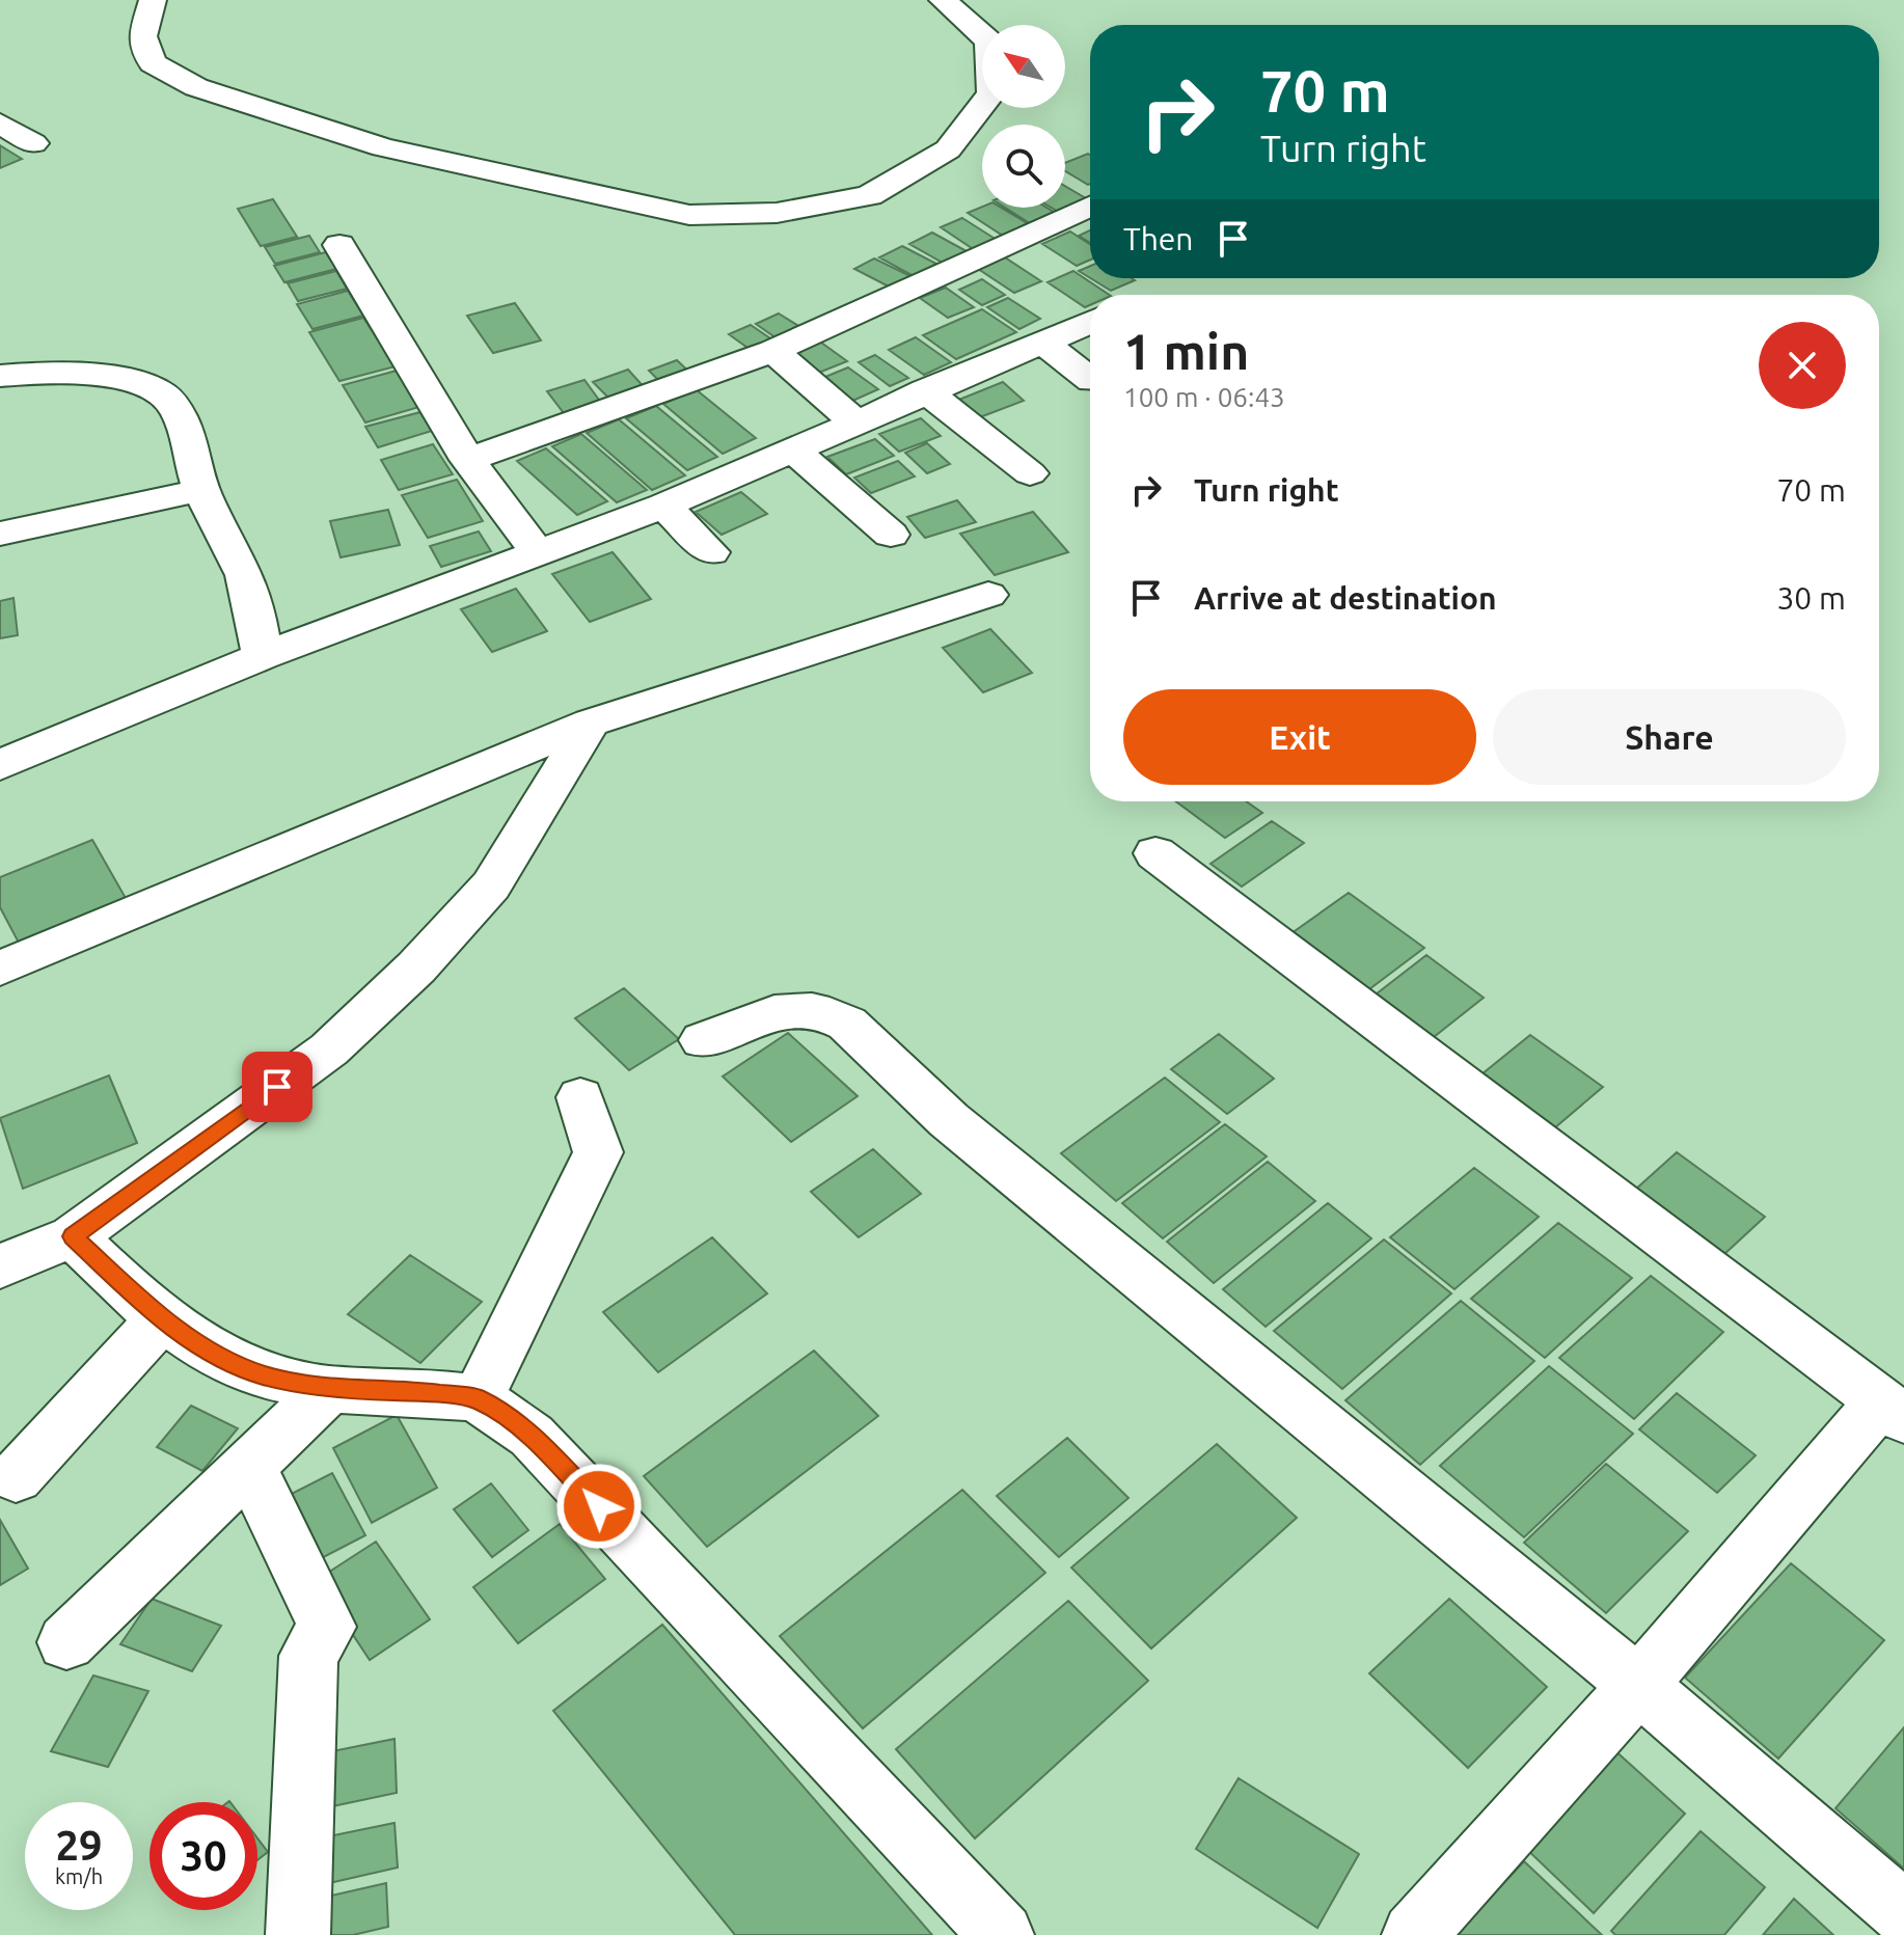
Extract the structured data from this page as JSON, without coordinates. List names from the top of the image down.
{
  "north": "top left",
  "page": {
    "turn": ["70 m", "Turn right"],
    "then": "Then",
    "heading": ["1 min", "100 m · 06:43"],
    "list": [
      {
        "name": "Turn right",
        "value": "70 m"
      },
      {
        "name": "Arrive at destination",
        "value": "30 m"
      }
    ],
    "buttons": ["Exit", "Share"],
    "speed": "29 km/h",
    "limit": "30"
  }
}
